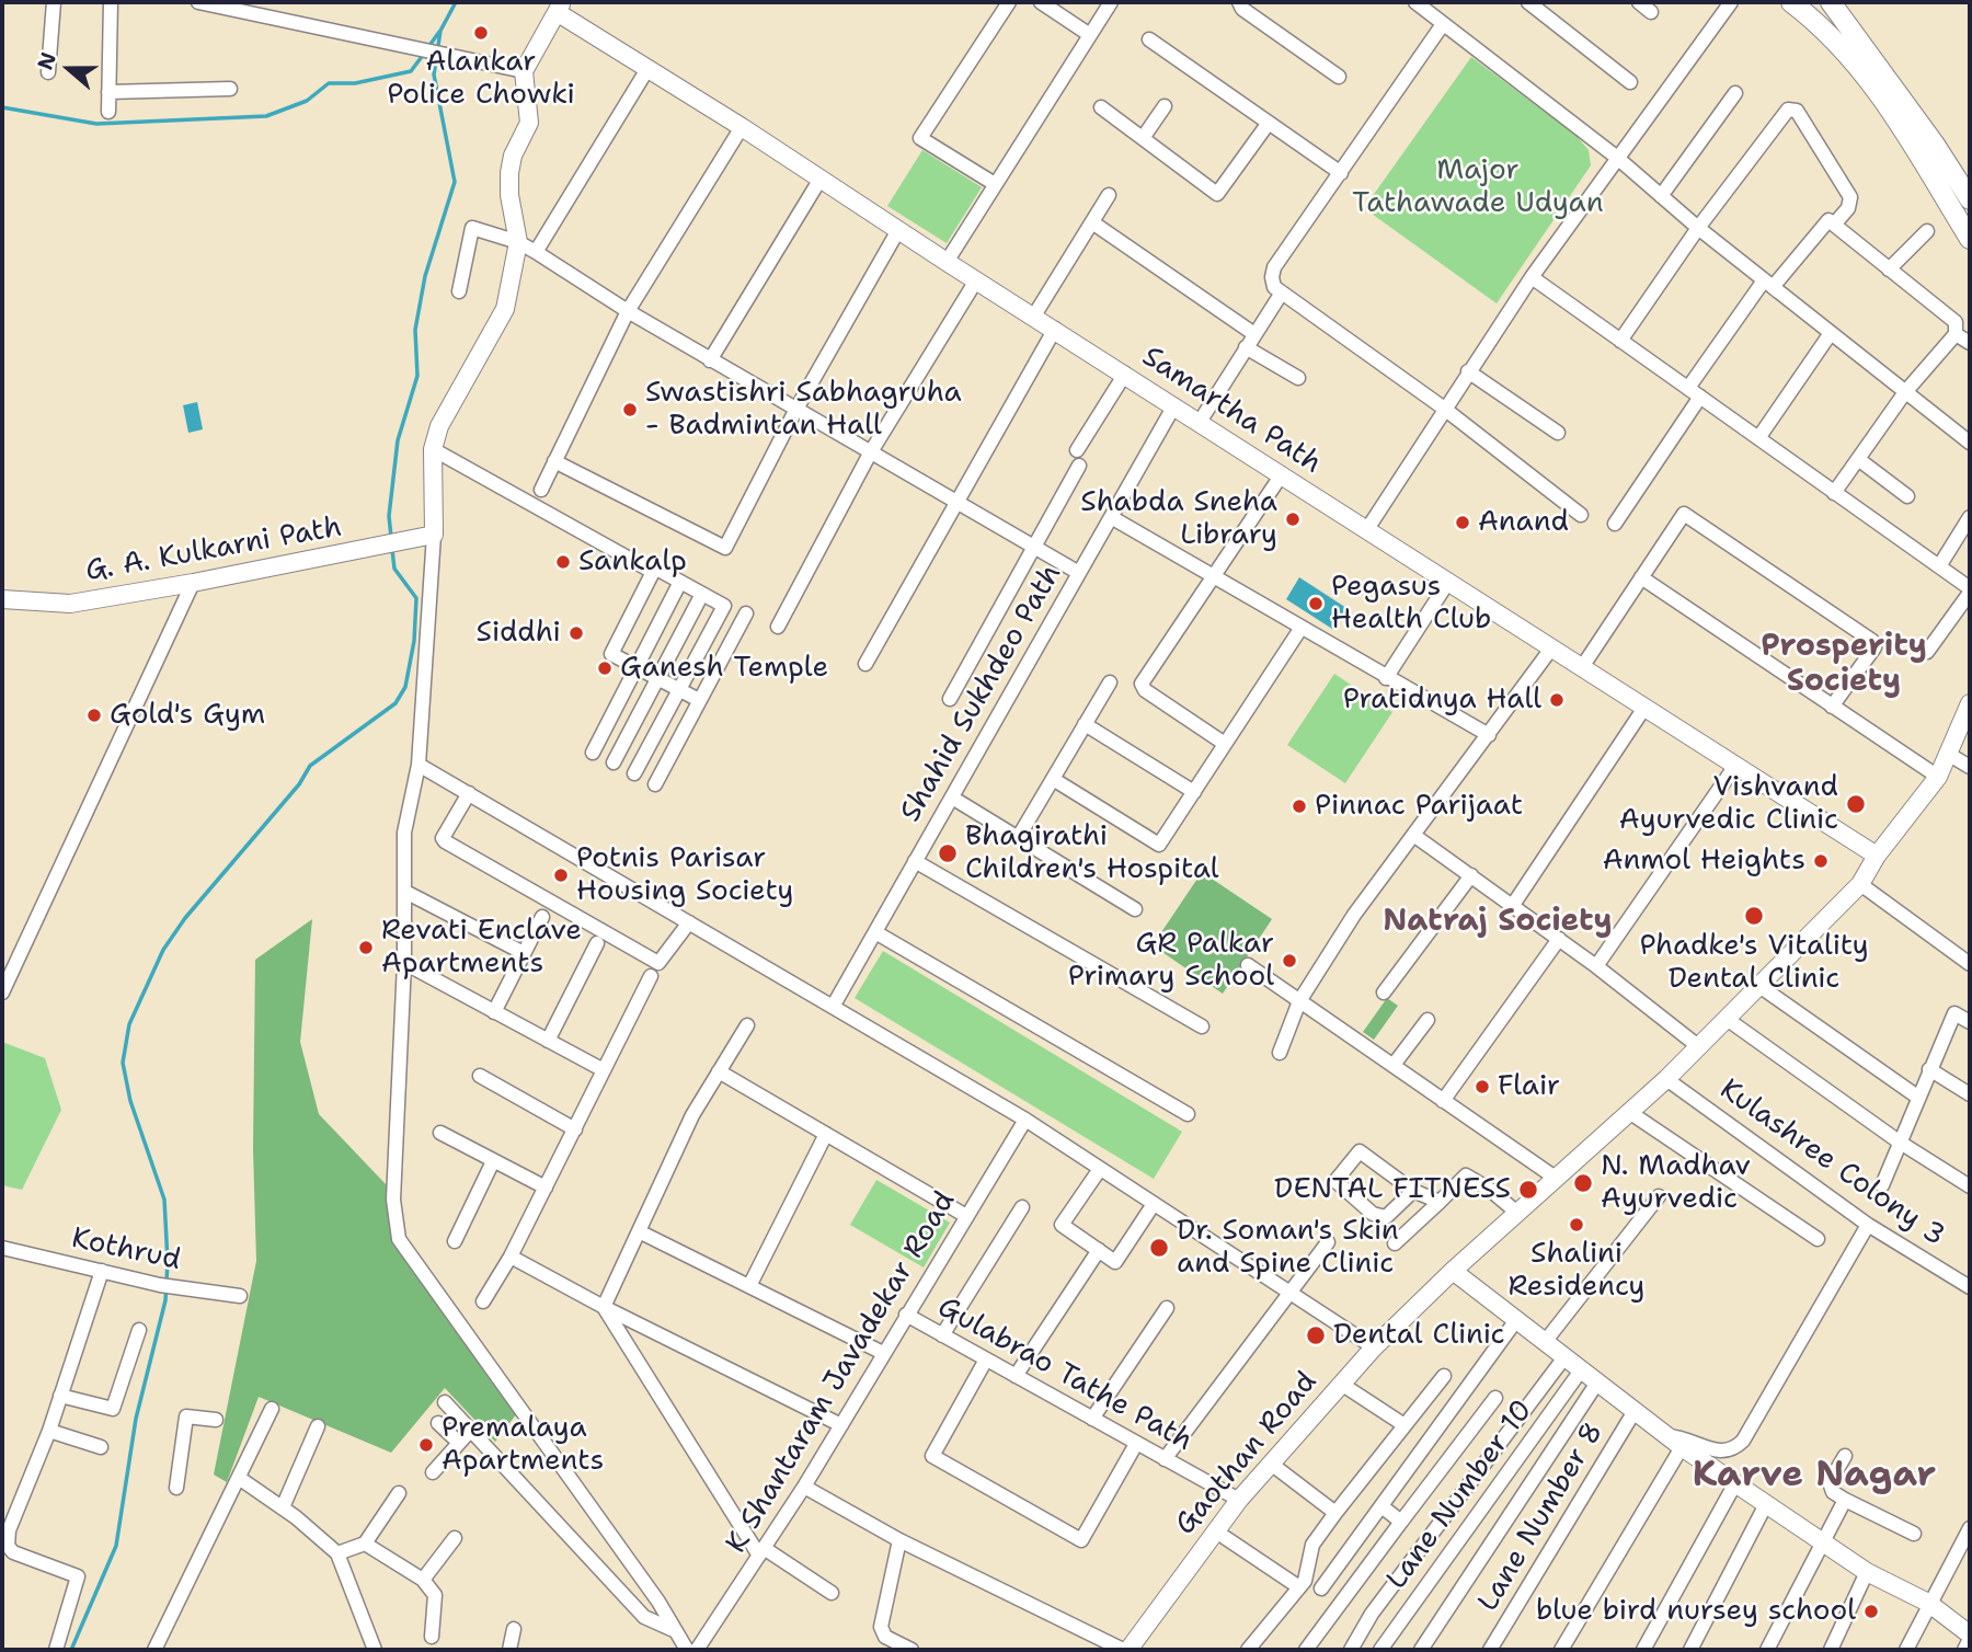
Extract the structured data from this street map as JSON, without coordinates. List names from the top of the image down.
{
  "streets": {
    "street": [
      "Samartha Path",
      "G. A. Kulkarni Path",
      "Shahid Sukhdeo Path",
      "Kulashree Colony 3",
      "Kothrud",
      "K Shantaram Javadekar Road",
      "Gulabrao Tathe Path",
      "Gaothan Road",
      "Lane Number 10",
      "Lane Number 8"
    ]
  },
  "crossings": [
    ["Samartha Path", "Shahid Sukhdeo Path"],
    ["Samartha Path", "Gaothan Road"],
    ["Kulashree Colony 3", "Gaothan Road"],
    ["K Shantaram Javadekar Road", "Gulabrao Tathe Path"],
    ["Gulabrao Tathe Path", "Gaothan Road"]
  ],
  "districts": ["Prosperity Society", "Natraj Society", "Karve Nagar"],
  "parks": ["Major Tathawade Udyan"],
  "places": [
    "Alankar Police Chowki",
    "Swastishri Sabhagruha - Badmintan Hall",
    "Shabda Sneha Library",
    "Anand",
    "Sankalp",
    "Pegasus Health Club",
    "Siddhi",
    "Ganesh Temple",
    "Pratidnya Hall",
    "Gold's Gym",
    "Vishvand Ayurvedic Clinic",
    "Pinnac Parijaat",
    "Bhagirathi Children's Hospital",
    "Anmol Heights",
    "Potnis Parisar Housing Society",
    "Phadke's Vitality Dental Clinic",
    "Revati Enclave Apartments",
    "GR Palkar Primary School",
    "Flair",
    "N. Madhav Ayurvedic",
    "DENTAL FITNESS",
    "Shalini Residency",
    "Dr. Soman's Skin and Spine Clinic",
    "Dental Clinic",
    "Premalaya Apartments",
    "blue bird nursey school"
  ],
  "north": "left"
}
